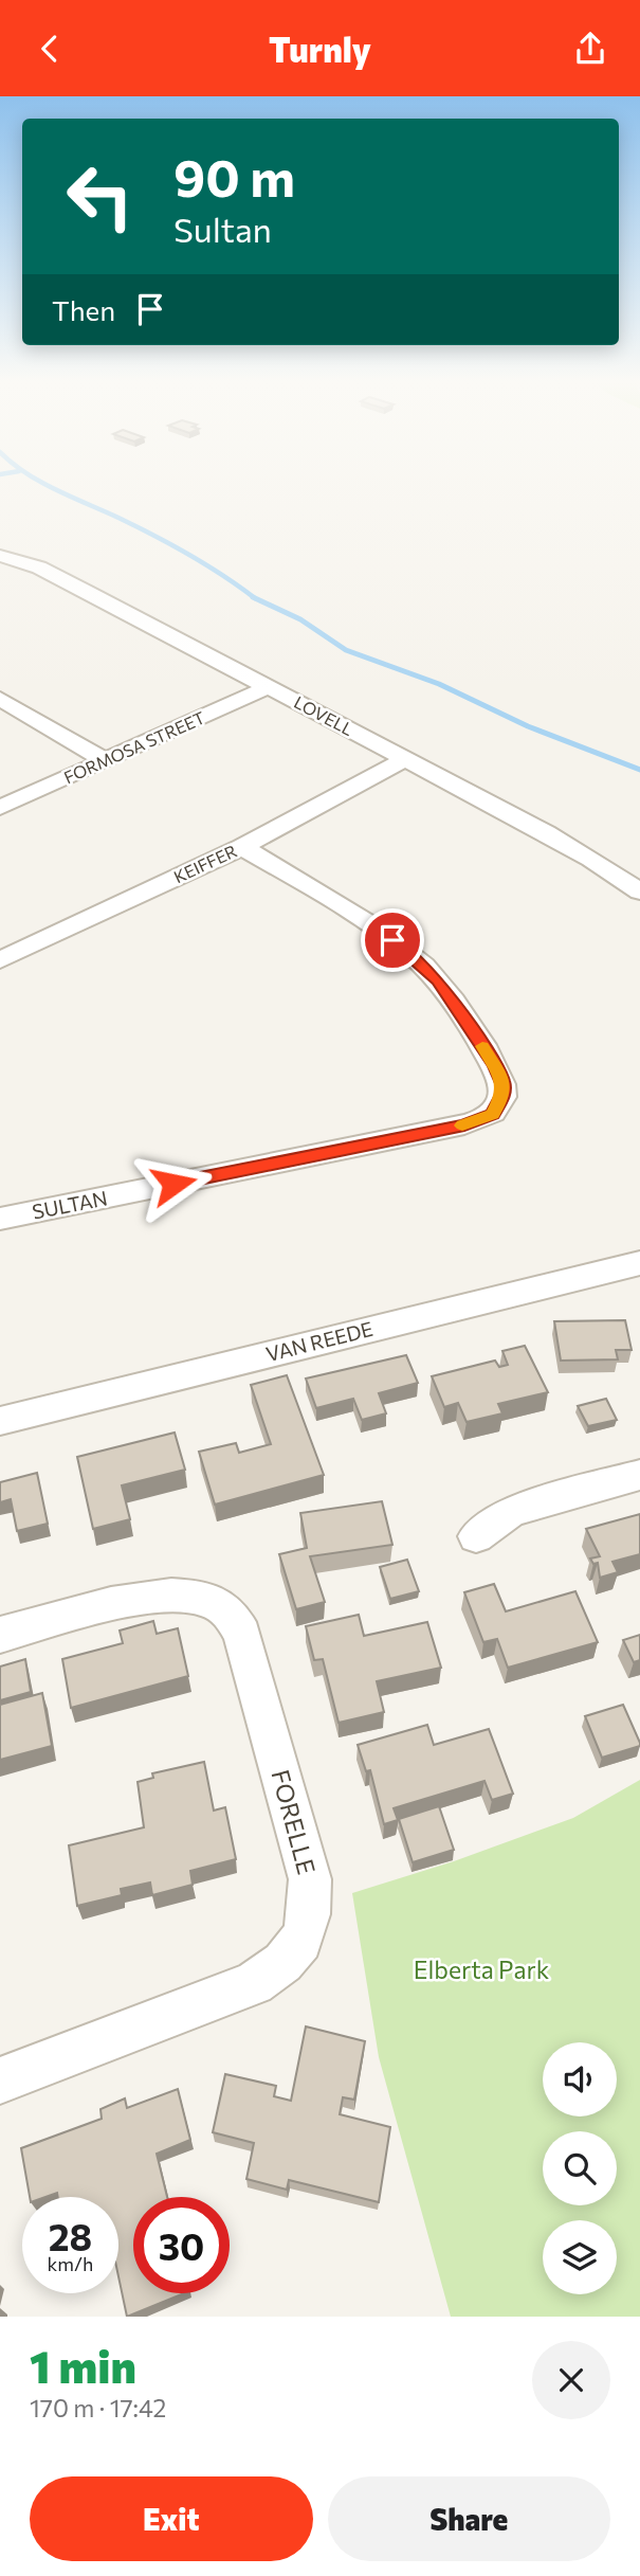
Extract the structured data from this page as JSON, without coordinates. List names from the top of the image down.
{
  "streets": {
    "street": [
      "LOVELL",
      "FORMOSA STREET",
      "KEIFFER",
      "SULTAN",
      "VAN REEDE",
      "FORELLE"
    ]
  },
  "crossings": [
    ["LOVELL", "FORMOSA STREET"],
    ["LOVELL", "KEIFFER"],
    ["KEIFFER", "SULTAN"]
  ],
  "parks": ["Elberta Park"],
  "page": {
    "header": "Turnly",
    "turn": ["90 m", "Sultan"],
    "then": "Then",
    "speed": "28 km/h",
    "limit": "30",
    "heading": ["1 min", "170 m · 17:42"],
    "buttons": ["Exit", "Share"]
  }
}
